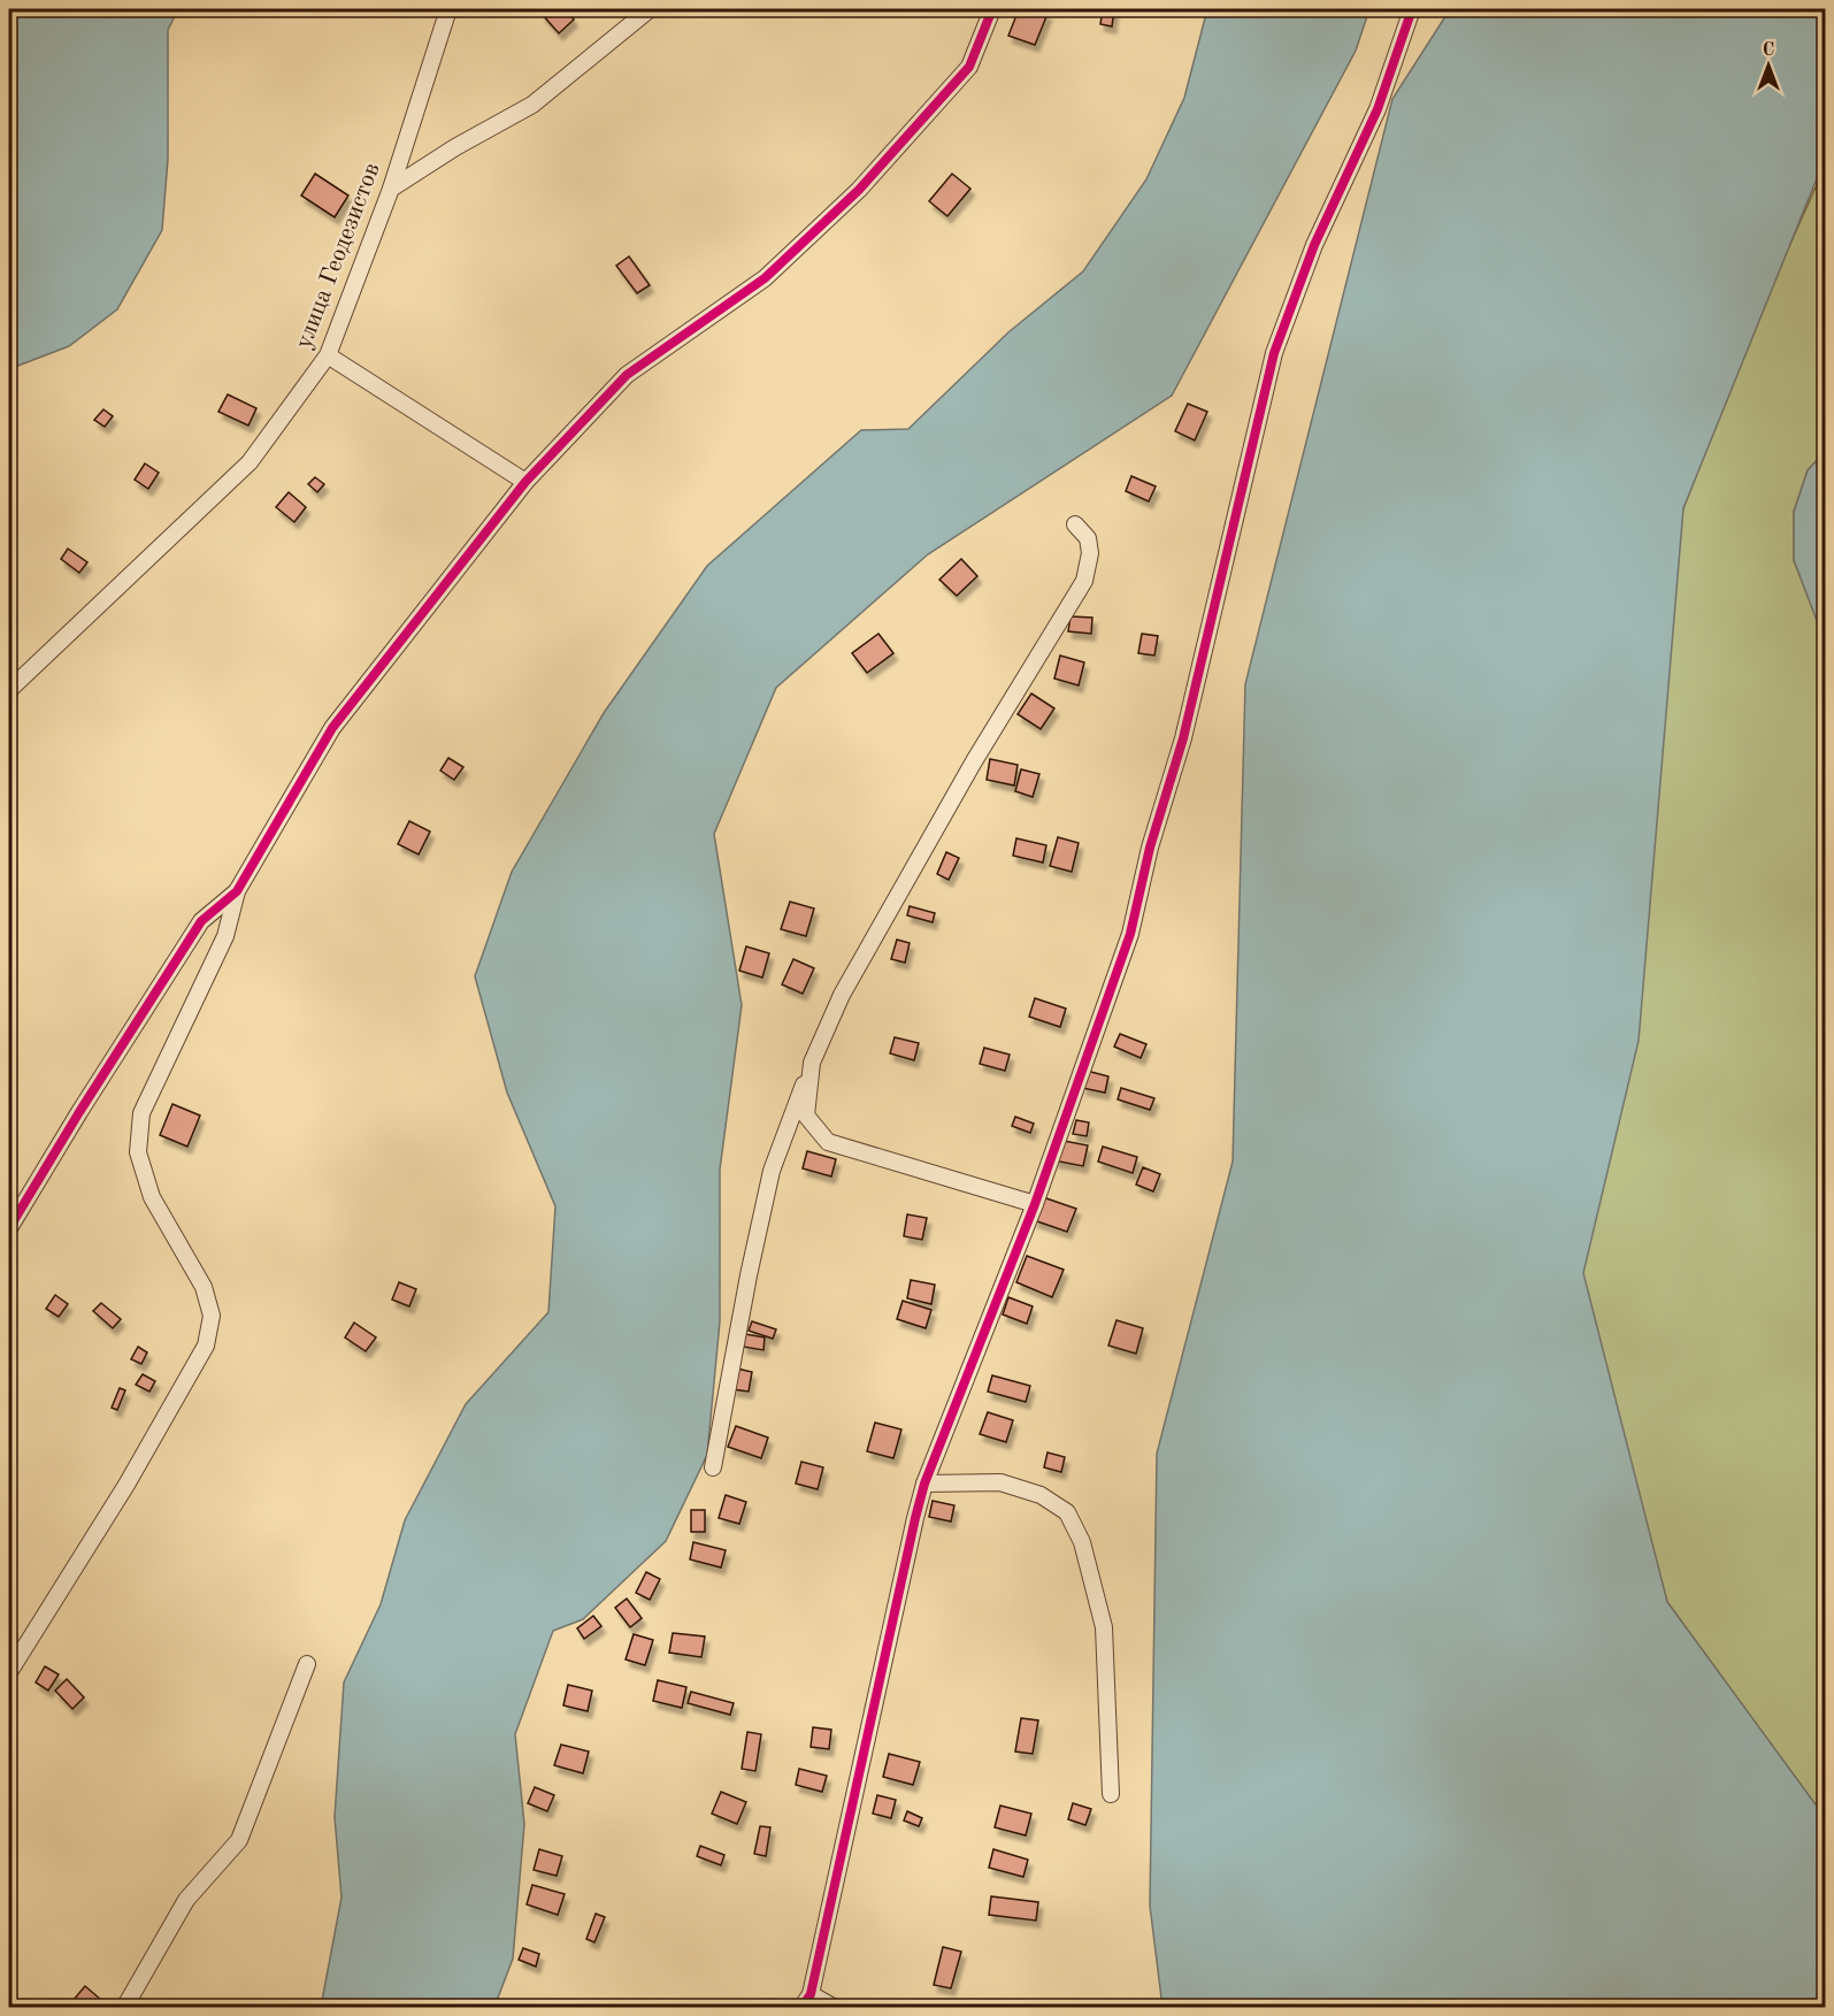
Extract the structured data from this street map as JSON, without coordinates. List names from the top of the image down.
{
  "streets": {
    "street": ["улица Геодезистов"]
  },
  "north": "top"
}
